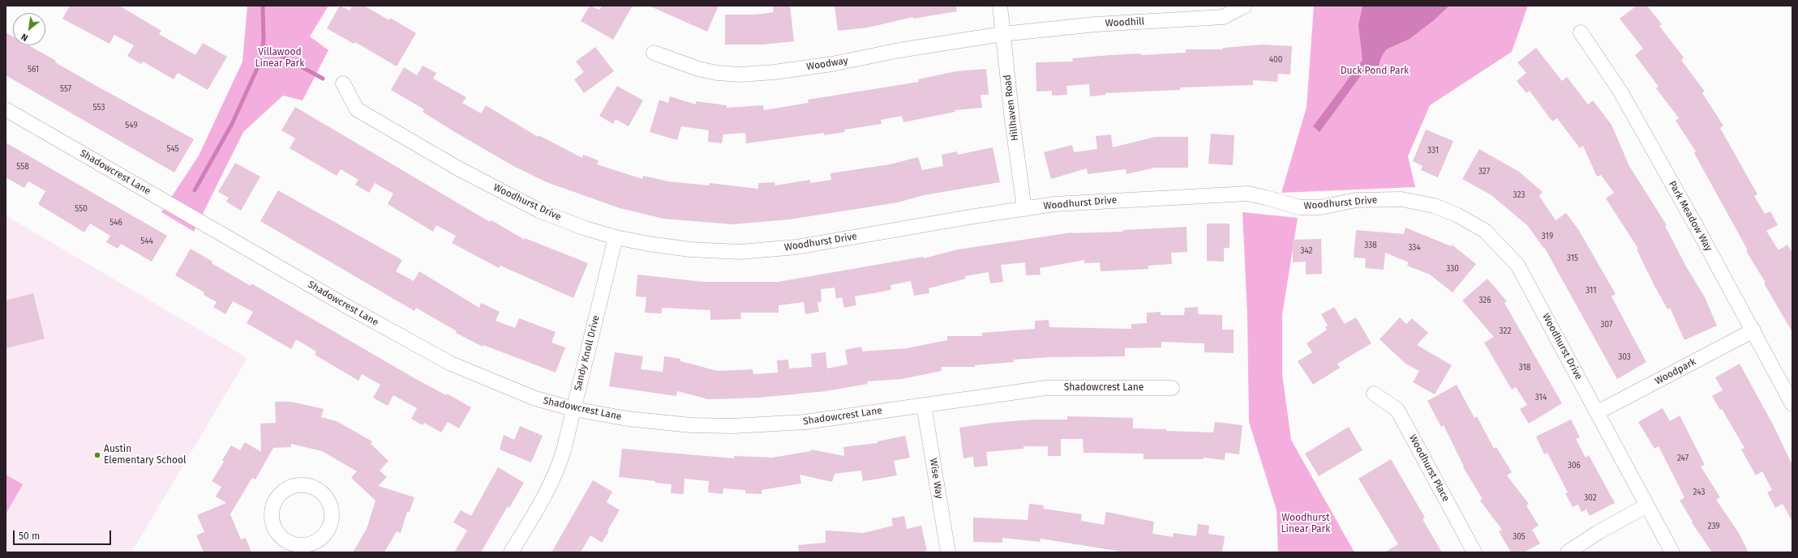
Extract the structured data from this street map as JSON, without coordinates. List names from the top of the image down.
{
  "streets": {
    "street": [
      "Woodhill",
      "Woodway",
      "Hillhaven Road",
      "Shadowcrest Lane",
      "Woodhurst Drive",
      "Park Meadow Way",
      "Sandy Knoll Drive",
      "Woodpark",
      "Woodhurst Place",
      "Wise Way"
    ]
  },
  "crossings": [
    ["Woodhill", "Woodway"],
    ["Woodhill", "Hillhaven Road"],
    ["Woodway", "Hillhaven Road"],
    ["Hillhaven Road", "Woodhurst Drive"],
    ["Shadowcrest Lane", "Sandy Knoll Drive"],
    ["Shadowcrest Lane", "Wise Way"],
    ["Woodhurst Drive", "Sandy Knoll Drive"],
    ["Woodhurst Drive", "Woodpark"],
    ["Park Meadow Way", "Woodpark"]
  ],
  "parks": ["Villawood Linear Park", "Duck Pond Park", "Woodhurst Linear Park"],
  "places": ["Austin Elementary School"],
  "house_numbers": [
    "400",
    "561",
    "557",
    "553",
    "549",
    "545",
    "331",
    "558",
    "327",
    "323",
    "550",
    "546",
    "319",
    "544",
    "338",
    "334",
    "342",
    "315",
    "330",
    "311",
    "326",
    "307",
    "322",
    "303",
    "318",
    "314",
    "247",
    "306",
    "243",
    "302",
    "239",
    "305"
  ],
  "scale_bar": "50 m",
  "north": "bottom left"
}
